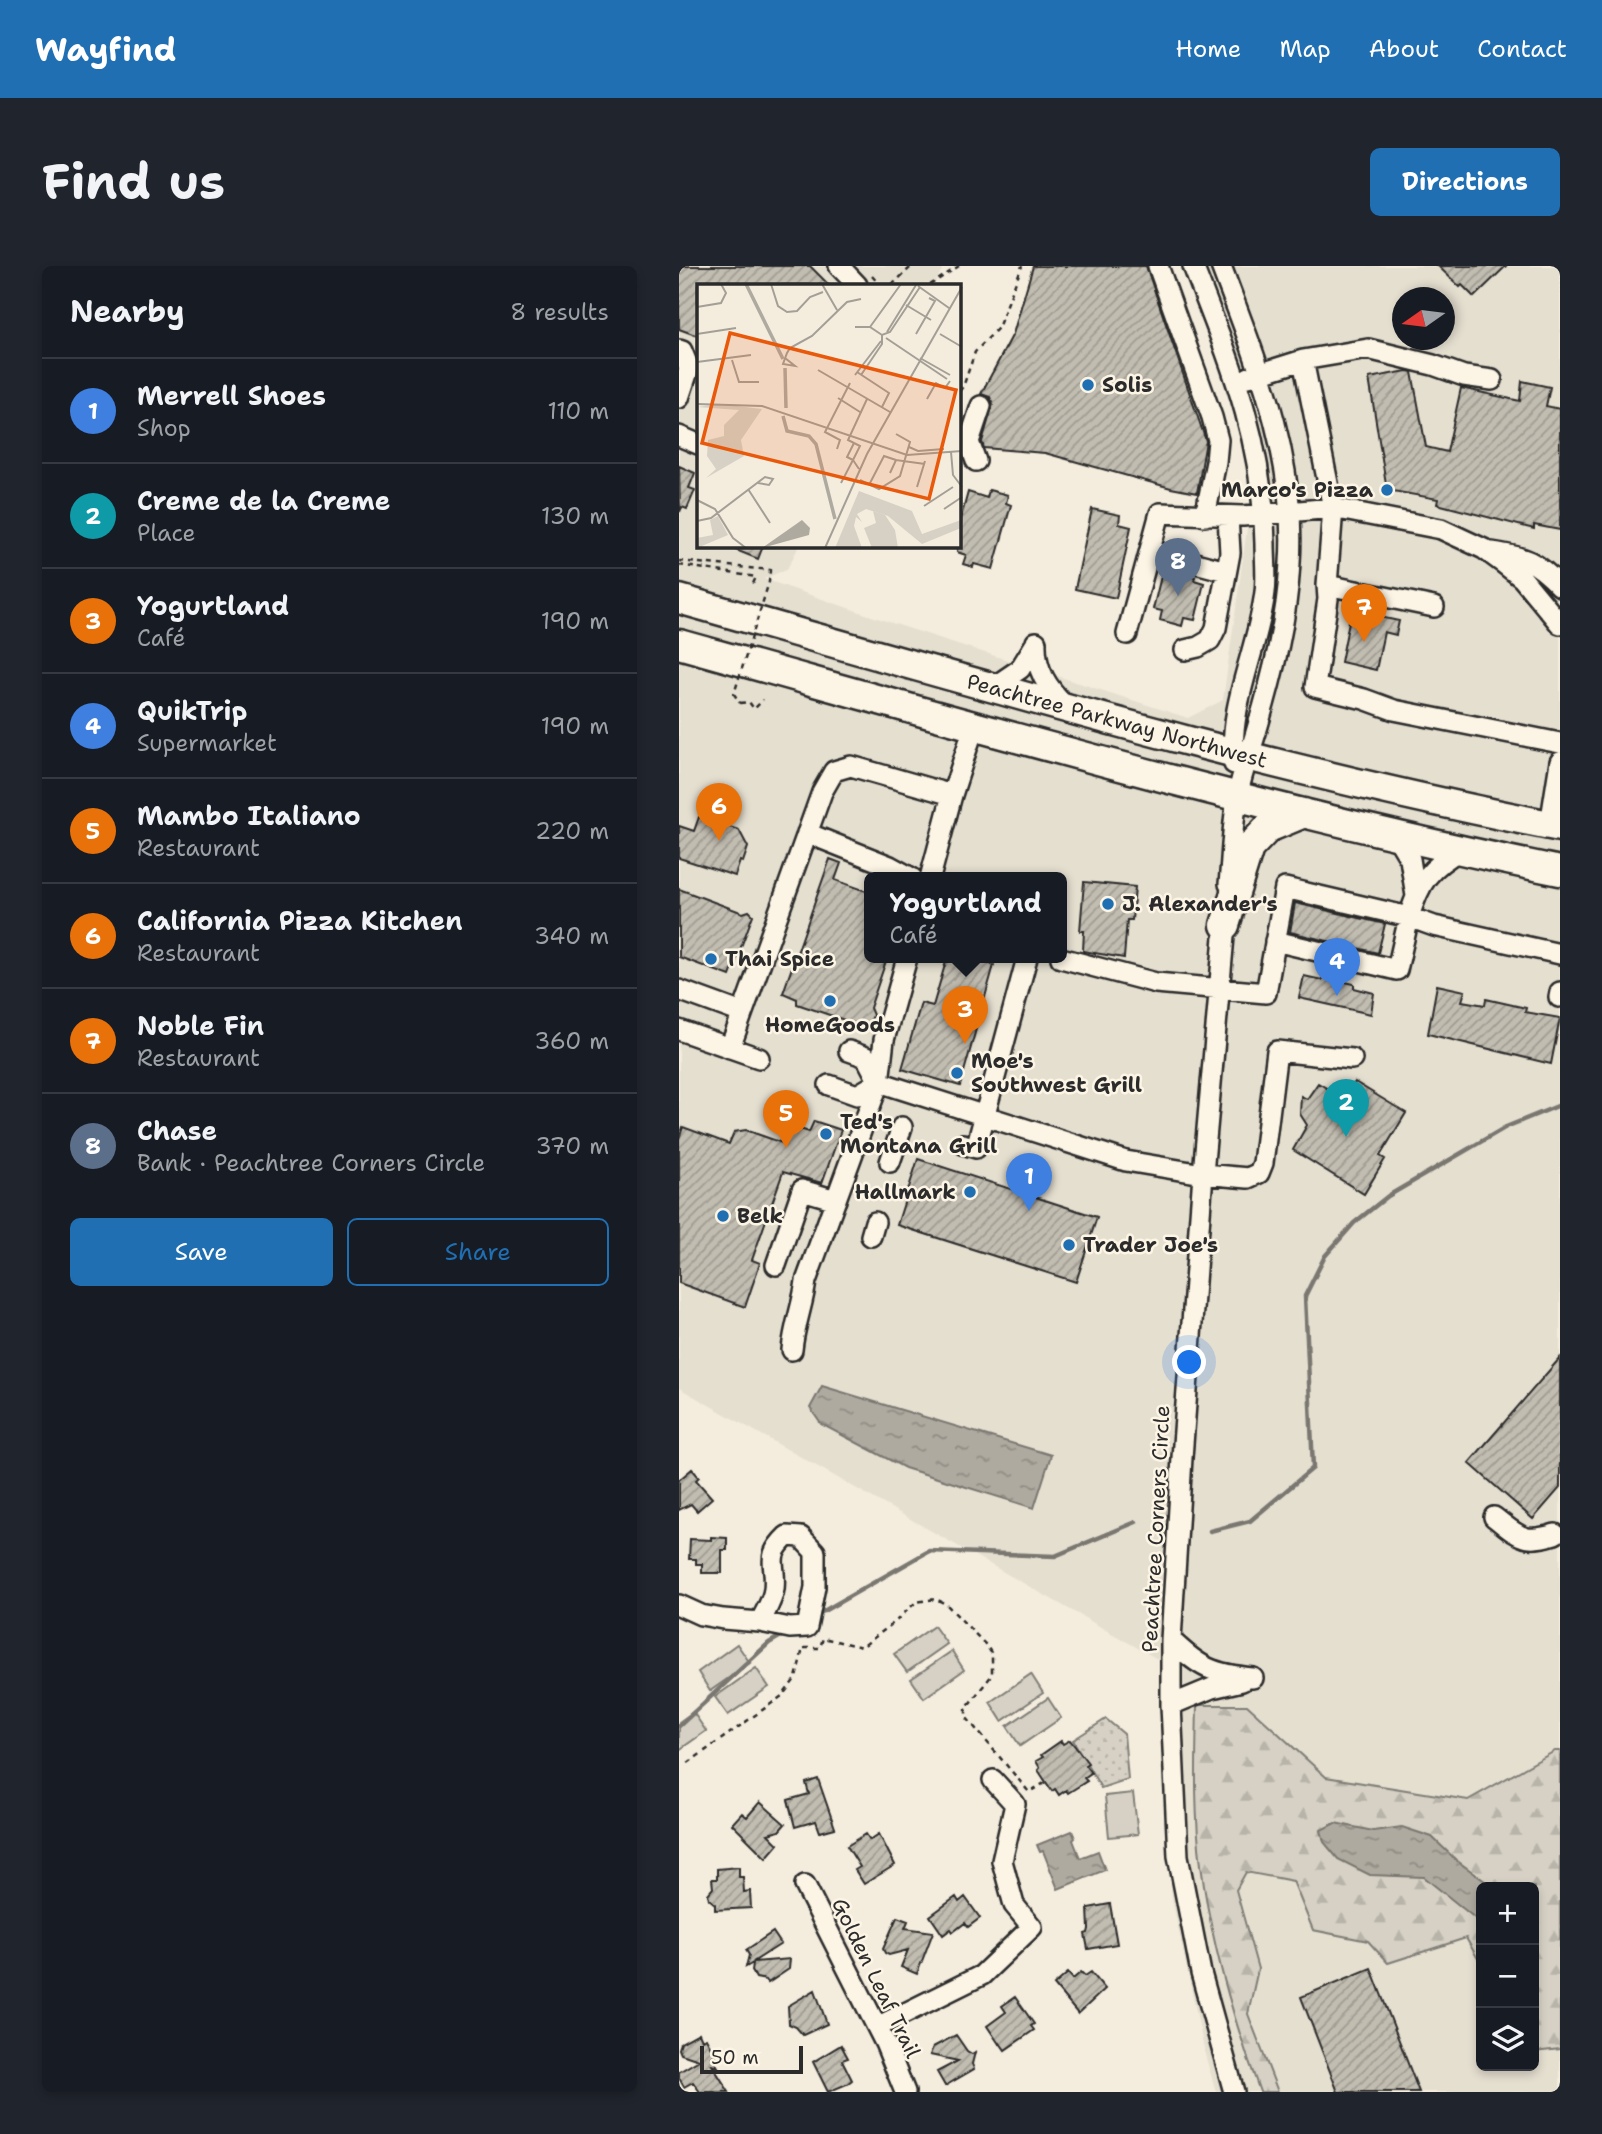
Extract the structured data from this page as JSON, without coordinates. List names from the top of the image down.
{
  "streets": {
    "highway": ["Peachtree Parkway Northwest"],
    "street": ["Peachtree Corners Circle", "Golden Leaf Trail"]
  },
  "crossings": [
    ["Peachtree Parkway Northwest", "Peachtree Corners Circle"]
  ],
  "places": [
    "Solis",
    "Marco's Pizza",
    "J. Alexander's",
    "Thai Spice",
    "HomeGoods",
    "Moe's Southwest Grill",
    "Ted's Montana Grill",
    "Hallmark",
    "Belk",
    "Trader Joe's"
  ],
  "scale_bar": "50 m",
  "north": "left",
  "page": {
    "header": "Wayfind",
    "nav": [
      "Home",
      "Map",
      "About",
      "Contact"
    ],
    "buttons": [
      "Directions",
      ["Save", "Share"]
    ],
    "title": "Find us",
    "heading": ["Nearby", "8 results"],
    "list": [
      {
        "mark": "1",
        "name": "Merrell Shoes",
        "note": "Shop",
        "value": "110 m"
      },
      {
        "mark": "2",
        "name": "Creme de la Creme",
        "note": "Place",
        "value": "130 m"
      },
      {
        "mark": "3",
        "name": "Yogurtland",
        "note": "Café",
        "value": "190 m"
      },
      {
        "mark": "4",
        "name": "QuikTrip",
        "note": "Supermarket",
        "value": "190 m"
      },
      {
        "mark": "5",
        "name": "Mambo Italiano",
        "note": "Restaurant",
        "value": "220 m"
      },
      {
        "mark": "6",
        "name": "California Pizza Kitchen",
        "note": "Restaurant",
        "value": "340 m"
      },
      {
        "mark": "7",
        "name": "Noble Fin",
        "note": "Restaurant",
        "value": "360 m"
      },
      {
        "mark": "8",
        "name": "Chase",
        "note": "Bank · Peachtree Corners Circle",
        "value": "370 m"
      }
    ],
    "pins": [
      "8",
      "7",
      "6",
      "4",
      "3",
      "2",
      "5",
      "1"
    ],
    "popup": ["Yogurtland", "Café"],
    "map_buttons": ["+", "−"],
    "scale": "50 m"
  }
}
